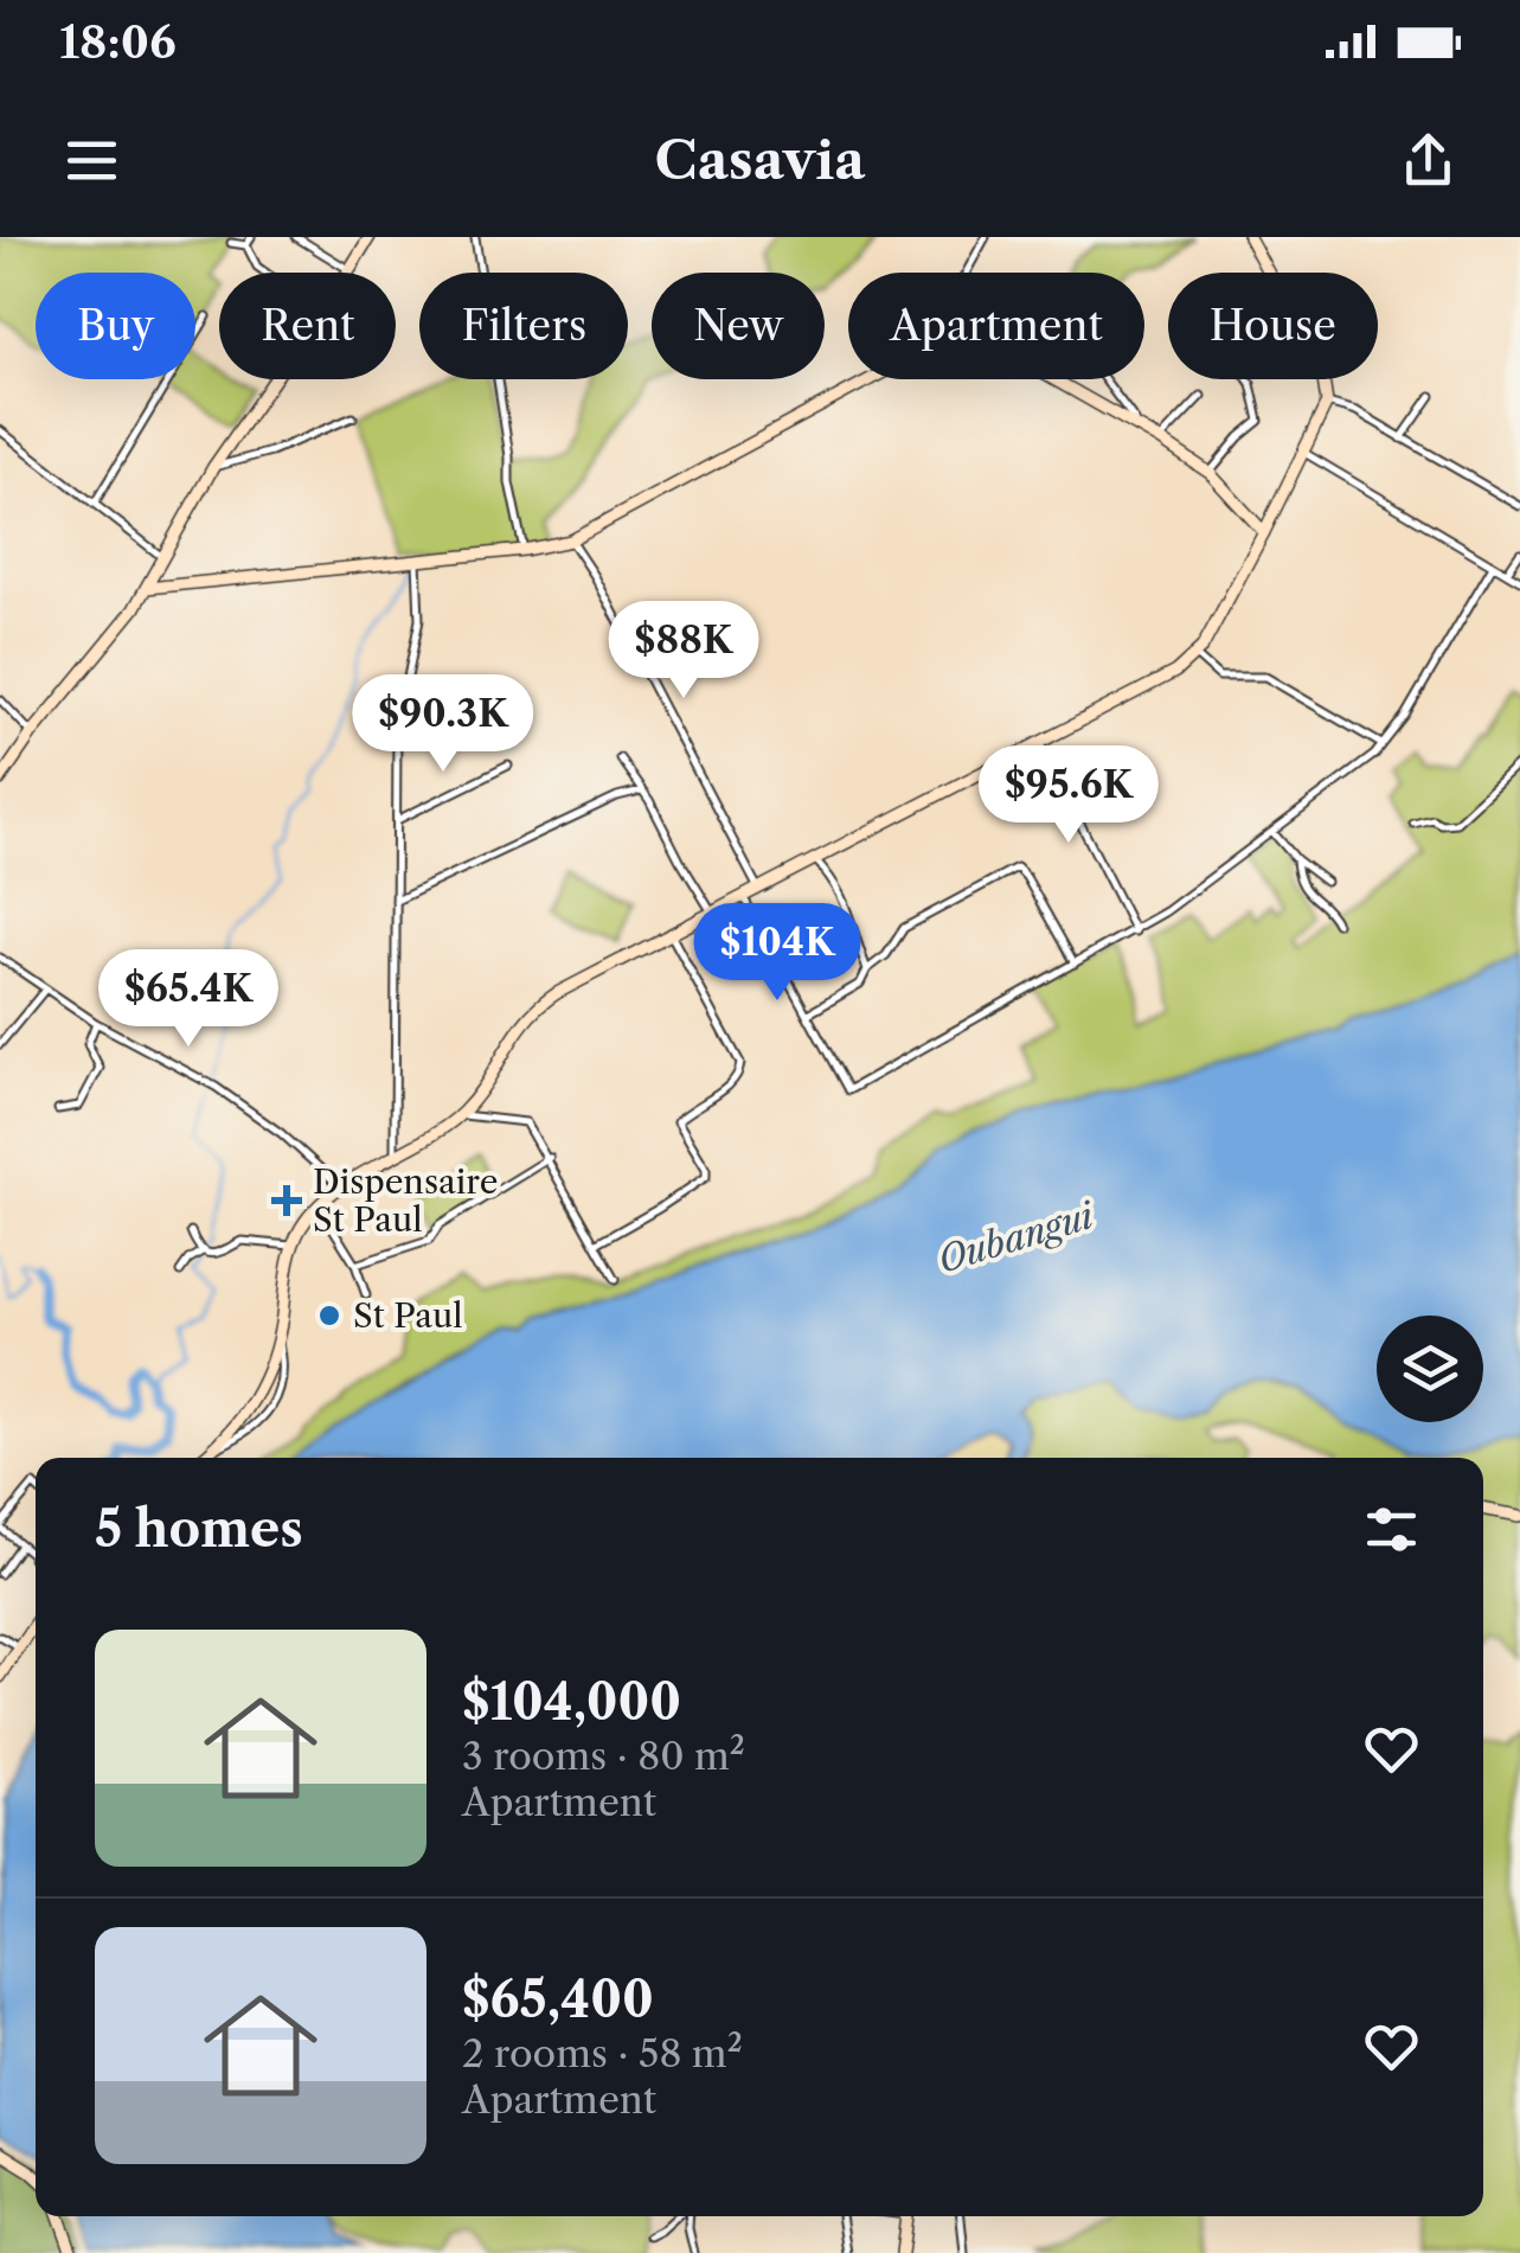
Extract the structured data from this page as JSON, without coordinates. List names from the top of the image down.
{
  "water": ["Oubangui"],
  "places": {
    "health": ["Dispensaire St Paul"],
    "other": ["St Paul"]
  },
  "page": {
    "status": "18:06",
    "header": "Casavia",
    "chip": [
      "Buy",
      "Rent",
      "Filters",
      "New",
      "Apartment",
      "House"
    ],
    "price": [
      "$88K",
      "$90.3K",
      "$95.6K",
      "$104K",
      "$65.4K"
    ],
    "heading": "5 homes",
    "list": [
      {
        "name": "$104,000",
        "note": "3 rooms · 80 m² · Apartment"
      },
      {
        "name": "$65,400",
        "note": "2 rooms · 58 m² · Apartment"
      }
    ]
  }
}
